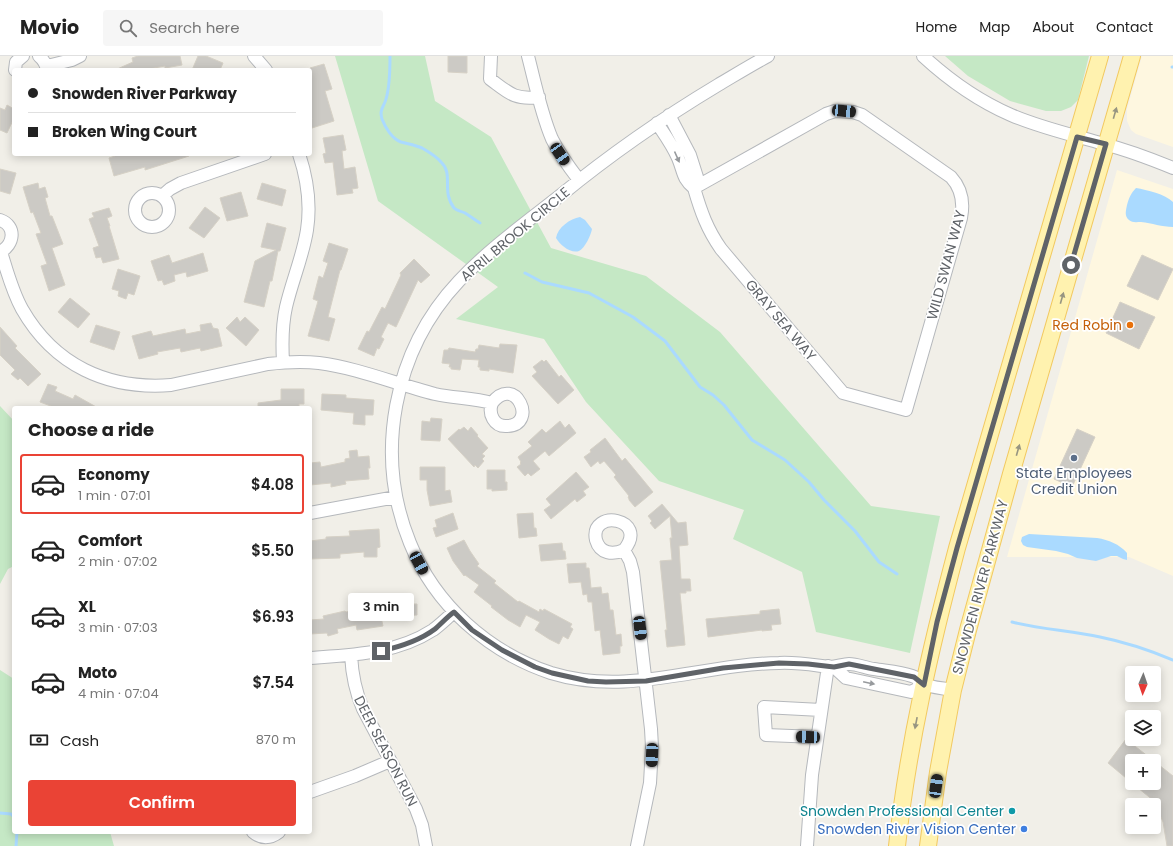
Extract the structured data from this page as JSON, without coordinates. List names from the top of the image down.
{
  "streets": {
    "main road": ["SNOWDEN RIVER PARKWAY"],
    "street": [
      "APRIL BROOK CIRCLE",
      "WILD SWAN WAY",
      "GRAY SEA WAY",
      "DEER SEASON RUN"
    ]
  },
  "crossings": [
    ["APRIL BROOK CIRCLE", "GRAY SEA WAY"],
    ["WILD SWAN WAY", "GRAY SEA WAY"]
  ],
  "places": [
    "Red Robin",
    "State Employees Credit Union",
    "Snowden Professional Center",
    "Snowden River Vision Center"
  ],
  "north": "bottom",
  "page": {
    "header": "Movio",
    "search": "Search here",
    "nav": [
      "Home",
      "Map",
      "About",
      "Contact"
    ],
    "banner": ["Snowden River Parkway", "Broken Wing Court"],
    "heading": "Choose a ride",
    "list": [
      {
        "name": "Economy",
        "note": "1 min · 07:01",
        "value": "$4.08"
      },
      {
        "name": "Comfort",
        "note": "2 min · 07:02",
        "value": "$5.50"
      },
      {
        "name": "XL",
        "note": "3 min · 07:03",
        "value": "$6.93"
      },
      {
        "name": "Moto",
        "note": "4 min · 07:04",
        "value": "$7.54"
      }
    ],
    "bubble": "3 min",
    "map_buttons": ["+", "−"],
    "pay": ["Cash", "870 m"],
    "buttons": "Confirm"
  }
}
